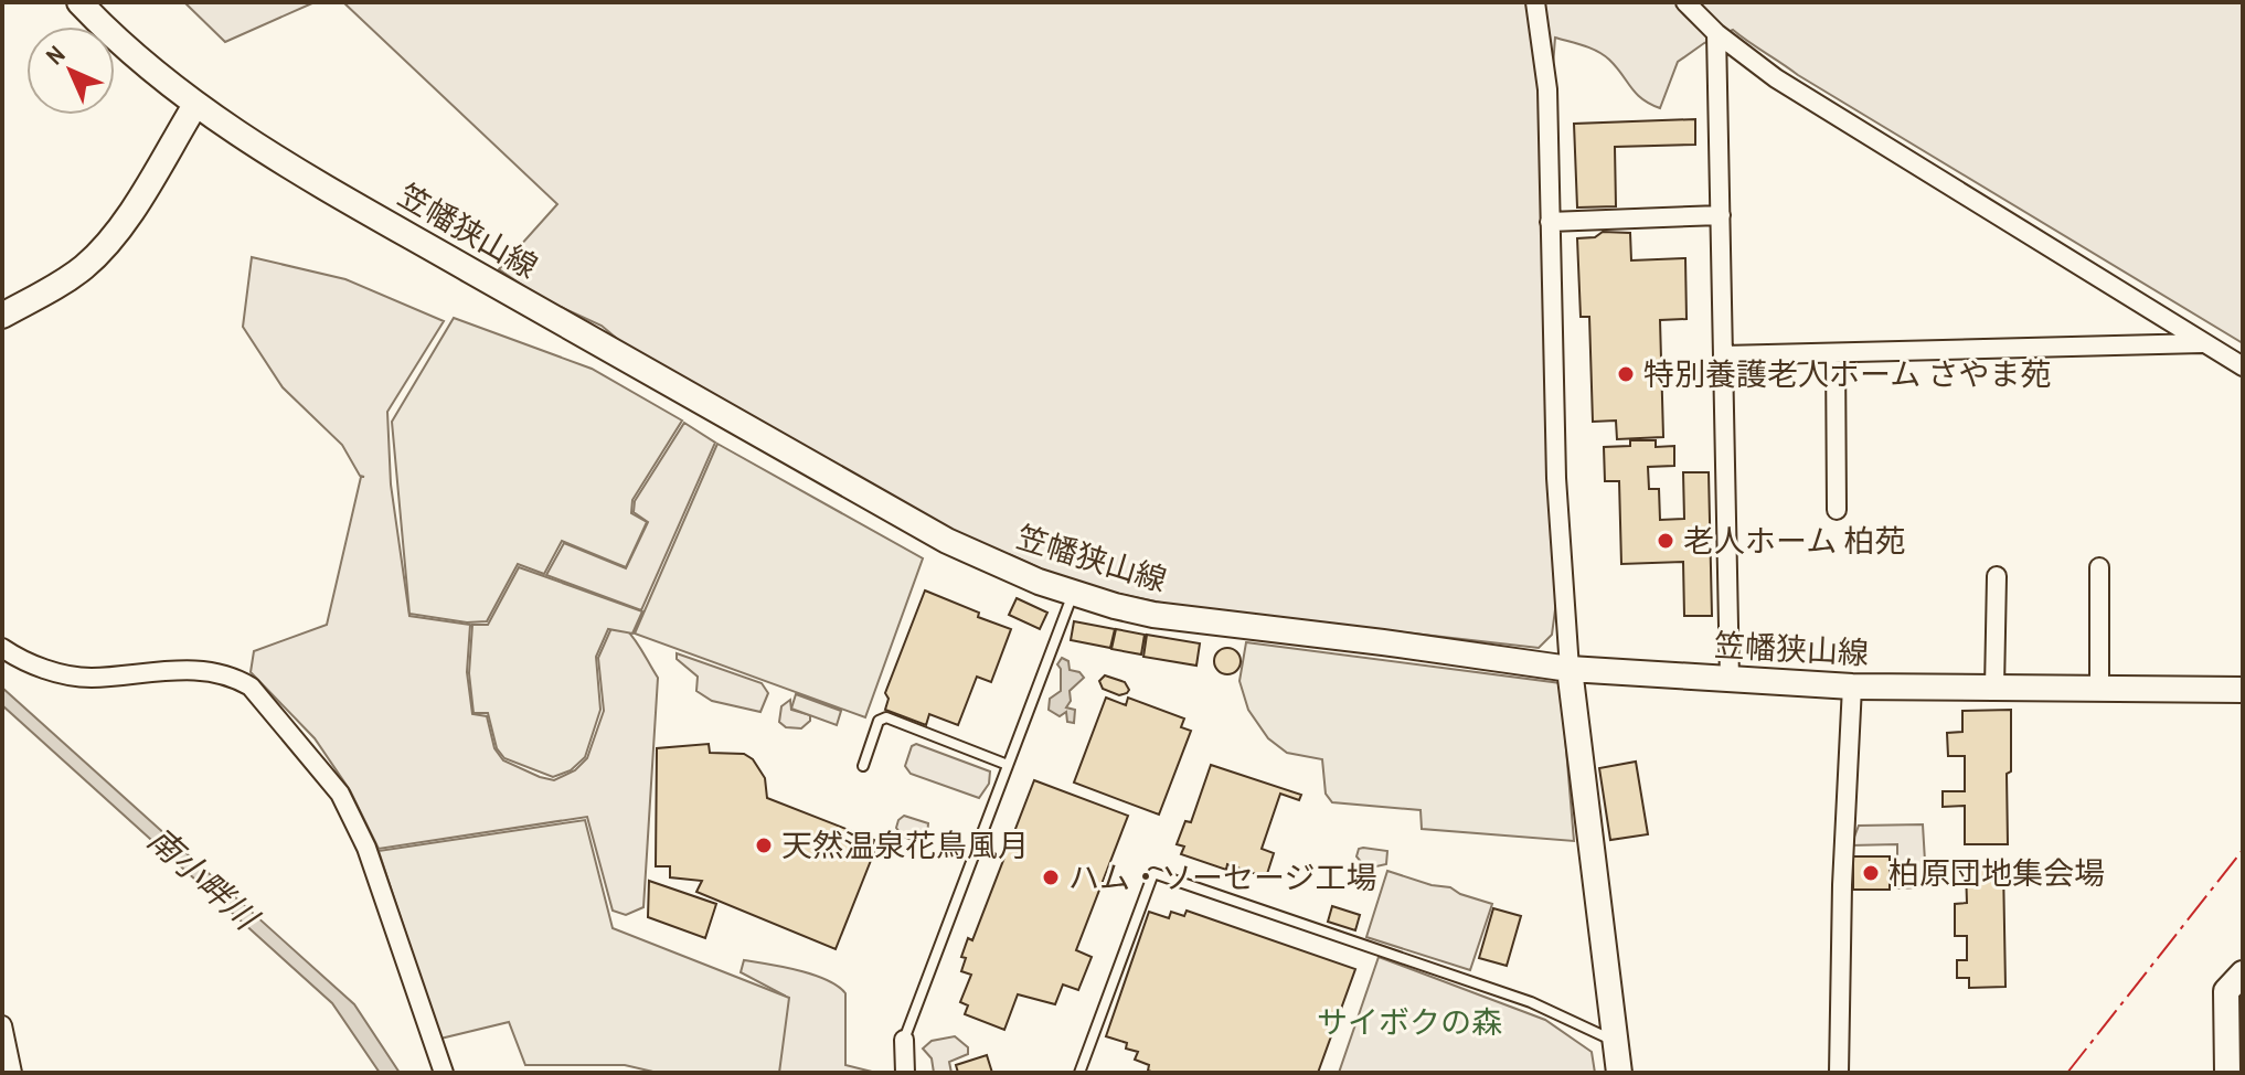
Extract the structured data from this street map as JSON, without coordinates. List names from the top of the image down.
{
  "streets": {
    "main road": ["笠幡狭山線"]
  },
  "water": ["南小畔川"],
  "parks": ["サイボクの森"],
  "places": [
    "特別養護老人ホーム さやま苑",
    "老人ホーム 柏苑",
    "天然温泉花鳥風月",
    "柏原団地集会場",
    "ハム・ソーセージ工場"
  ],
  "north": "top left"
}
